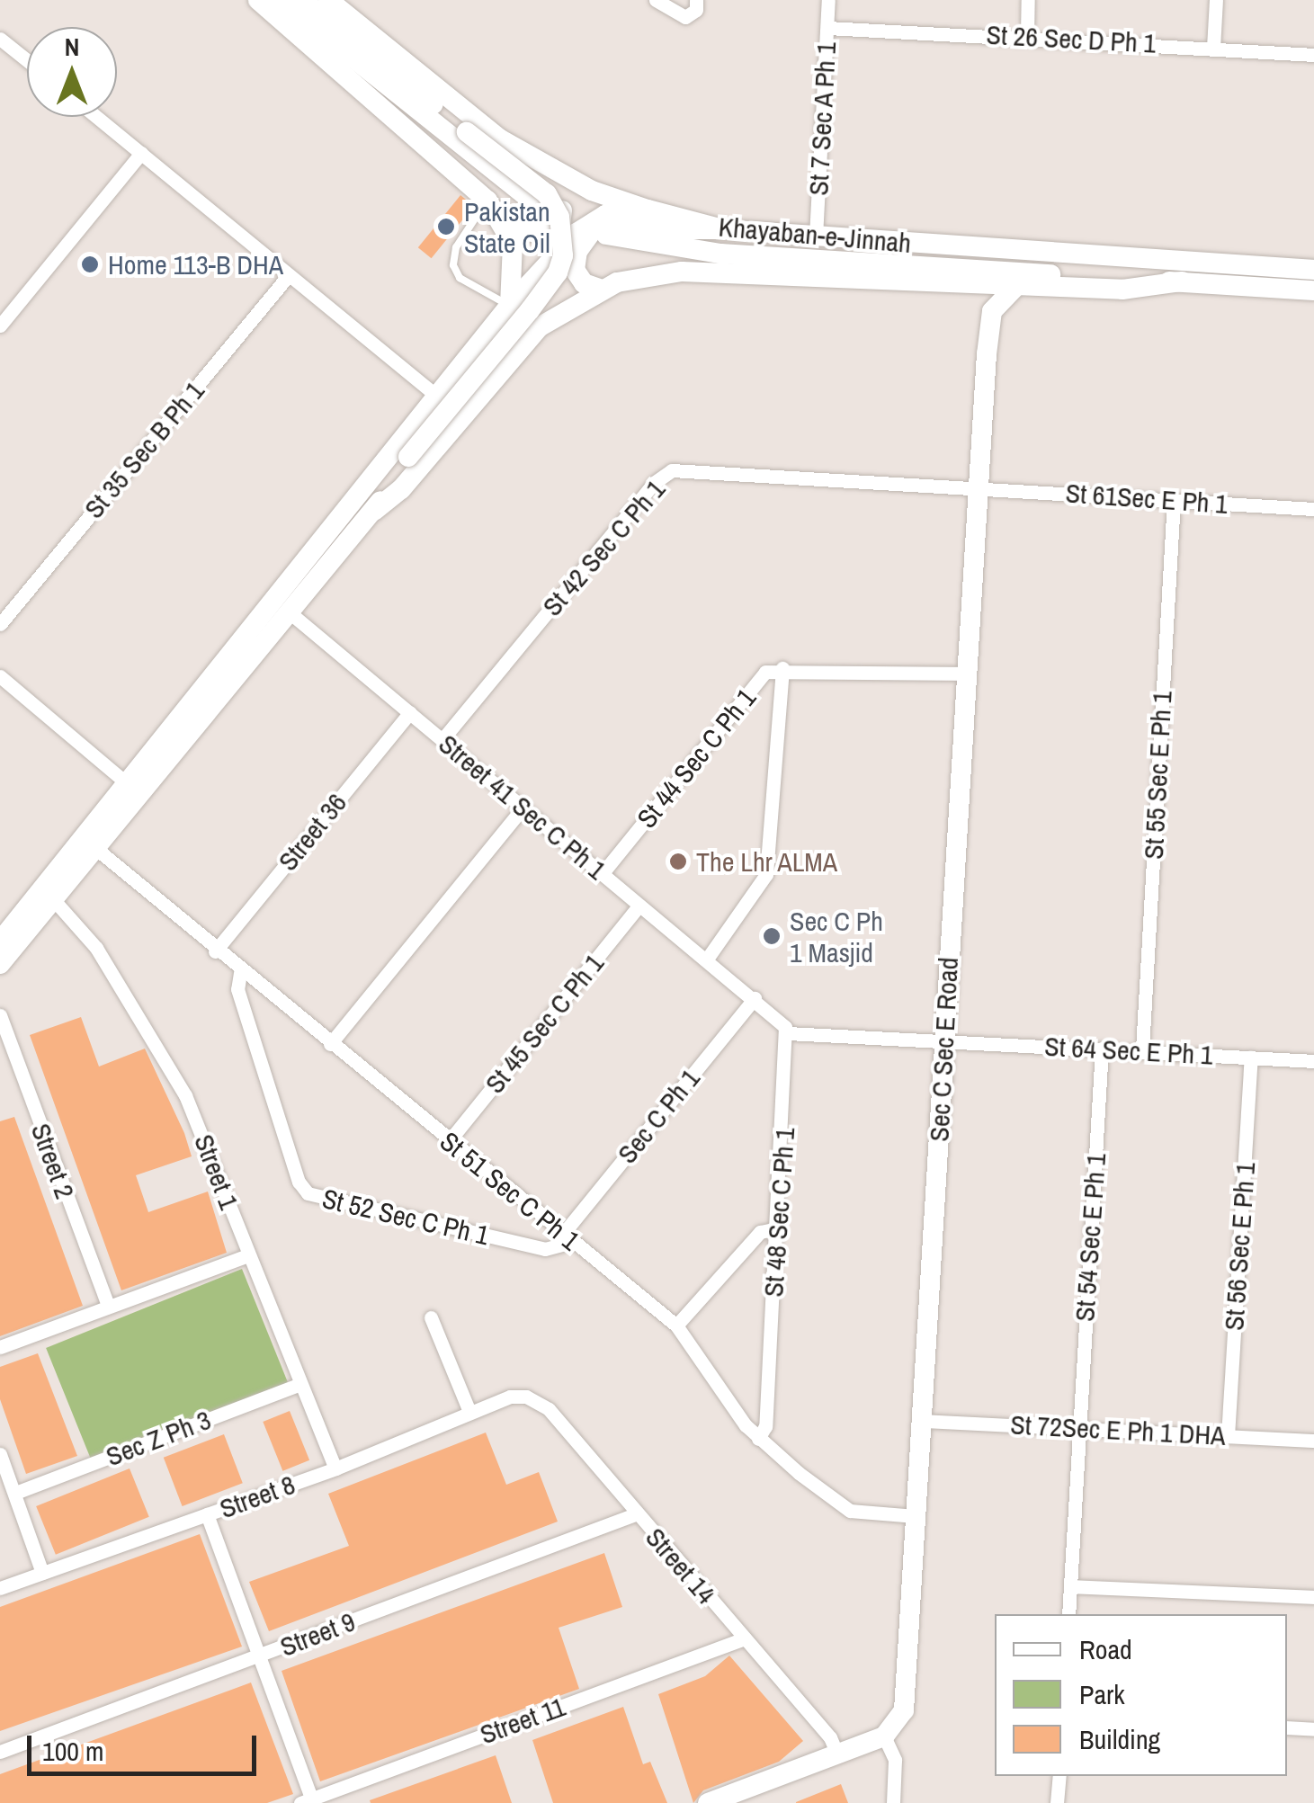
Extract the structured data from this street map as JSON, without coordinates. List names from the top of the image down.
{
  "streets": {
    "main road": ["Khayaban-e-Jinnah", "Sec C Sec E Road"],
    "street": [
      "St 26 Sec D Ph 1",
      "St 7 Sec A Ph 1",
      "St 35 Sec B Ph 1",
      "St 61Sec E Ph 1",
      "St 42 Sec C Ph 1",
      "St 44 Sec C Ph 1",
      "St 55 Sec E Ph 1",
      "Street 41 Sec C Ph 1",
      "Street 36",
      "St 45 Sec C Ph 1",
      "St 64 Sec E Ph 1",
      "Sec C Ph 1",
      "Street 2",
      "Street 1",
      "St 51 Sec C Ph 1",
      "St 48 Sec C Ph 1",
      "St 52 Sec C Ph 1",
      "St 54 Sec E Ph 1",
      "St 56 Sec E Ph 1",
      "St 72Sec E Ph 1 DHA",
      "Sec Z Ph 3",
      "Street 8",
      "Street 14",
      "Street 9",
      "Street 11"
    ]
  },
  "crossings": [
    ["St 26 Sec D Ph 1", "St 7 Sec A Ph 1"],
    ["St 7 Sec A Ph 1", "Khayaban-e-Jinnah"],
    ["St 61Sec E Ph 1", "St 42 Sec C Ph 1"],
    ["St 61Sec E Ph 1", "St 55 Sec E Ph 1"],
    ["St 61Sec E Ph 1", "Sec C Sec E Road"],
    ["St 42 Sec C Ph 1", "Street 41 Sec C Ph 1"],
    ["St 42 Sec C Ph 1", "Sec C Sec E Road"],
    ["St 44 Sec C Ph 1", "Street 41 Sec C Ph 1"],
    ["St 44 Sec C Ph 1", "Sec C Sec E Road"],
    ["St 55 Sec E Ph 1", "St 64 Sec E Ph 1"],
    ["Street 41 Sec C Ph 1", "Street 36"],
    ["Street 41 Sec C Ph 1", "St 45 Sec C Ph 1"],
    ["Street 41 Sec C Ph 1", "Sec C Ph 1"],
    ["Street 36", "St 51 Sec C Ph 1"],
    ["St 45 Sec C Ph 1", "St 51 Sec C Ph 1"],
    ["Sec C Sec E Road", "St 64 Sec E Ph 1"],
    ["Sec C Sec E Road", "St 51 Sec C Ph 1"],
    ["Sec C Sec E Road", "St 72Sec E Ph 1 DHA"],
    ["St 64 Sec E Ph 1", "St 48 Sec C Ph 1"],
    ["St 64 Sec E Ph 1", "St 54 Sec E Ph 1"],
    ["St 64 Sec E Ph 1", "St 56 Sec E Ph 1"],
    ["Sec C Ph 1", "St 51 Sec C Ph 1"],
    ["Sec C Ph 1", "St 52 Sec C Ph 1"],
    ["Street 1", "Sec Z Ph 3"],
    ["Street 1", "Street 8"],
    ["St 51 Sec C Ph 1", "St 48 Sec C Ph 1"],
    ["St 51 Sec C Ph 1", "St 52 Sec C Ph 1"],
    ["St 54 Sec E Ph 1", "St 72Sec E Ph 1 DHA"],
    ["St 56 Sec E Ph 1", "St 72Sec E Ph 1 DHA"],
    ["Street 8", "Street 14"],
    ["Street 14", "Street 9"],
    ["Street 14", "Street 11"]
  ],
  "places": [
    "Pakistan State Oil",
    "Home 113-B DHA",
    "The Lhr ALMA",
    "Sec C Ph 1 Masjid"
  ],
  "legend": ["Road", "Park", "Building"],
  "scale_bar": "100 m",
  "north": "top"
}
